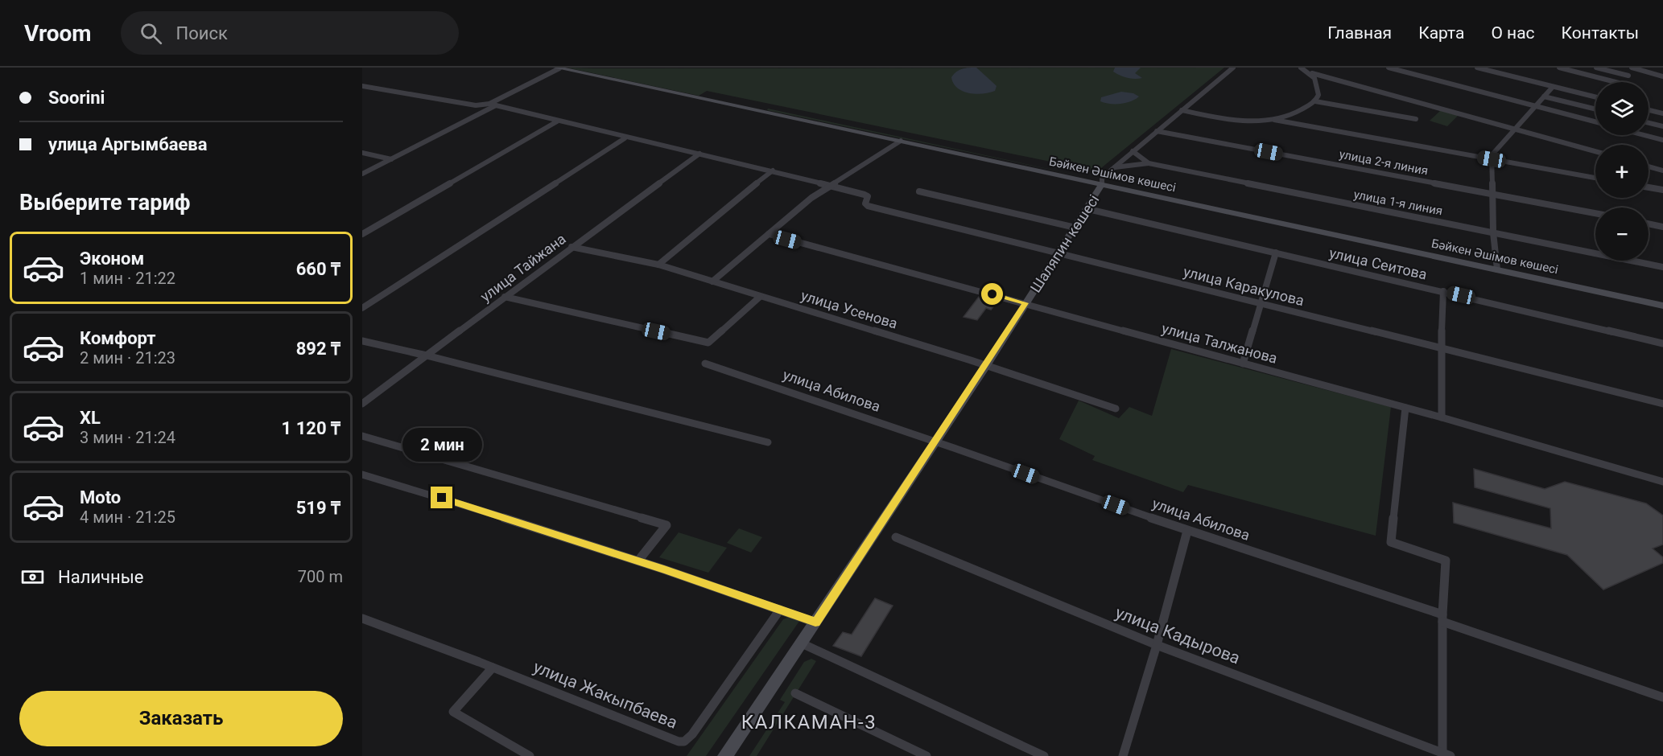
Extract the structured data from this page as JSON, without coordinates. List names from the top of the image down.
{
  "streets": {
    "main road": ["Бәйкен Әшімов көшесі", "Шаляпин көшесі"],
    "street": [
      "улица 2-я линия",
      "улица 1-я линия",
      "улица Сеитова",
      "улица Тайжана",
      "улица Каракулова",
      "улица Усенова",
      "улица Талжанова",
      "улица Абилова",
      "улица Кадырова",
      "улица Жакыпбаева"
    ]
  },
  "crossings": [
    ["улица 2-я линия", "Шаляпин көшесі"],
    ["Бәйкен Әшімов көшесі", "Шаляпин көшесі"],
    ["улица 1-я линия", "Шаляпин көшесі"],
    ["Шаляпин көшесі", "улица Сеитова"],
    ["Шаляпин көшесі", "улица Каракулова"],
    ["Шаляпин көшесі", "улица Усенова"],
    ["Шаляпин көшесі", "улица Талжанова"],
    ["Шаляпин көшесі", "улица Абилова"],
    ["улица Тайжана", "улица Усенова"]
  ],
  "districts": ["КАЛКАМАН-3"],
  "page": {
    "header": "Vroom",
    "search": "Поиск",
    "nav": [
      "Главная",
      "Карта",
      "О нас",
      "Контакты"
    ],
    "banner": ["Soorini", "улица Аргымбаева"],
    "map_buttons": ["+", "−"],
    "heading": "Выберите тариф",
    "list": [
      {
        "name": "Эконом",
        "note": "1 мин · 21:22",
        "value": "660 ₸"
      },
      {
        "name": "Комфорт",
        "note": "2 мин · 21:23",
        "value": "892 ₸"
      },
      {
        "name": "XL",
        "note": "3 мин · 21:24",
        "value": "1 120 ₸"
      },
      {
        "name": "Moto",
        "note": "4 мин · 21:25",
        "value": "519 ₸"
      }
    ],
    "bubble": "2 мин",
    "pay": ["Наличные", "700 m"],
    "buttons": "Заказать"
  }
}
